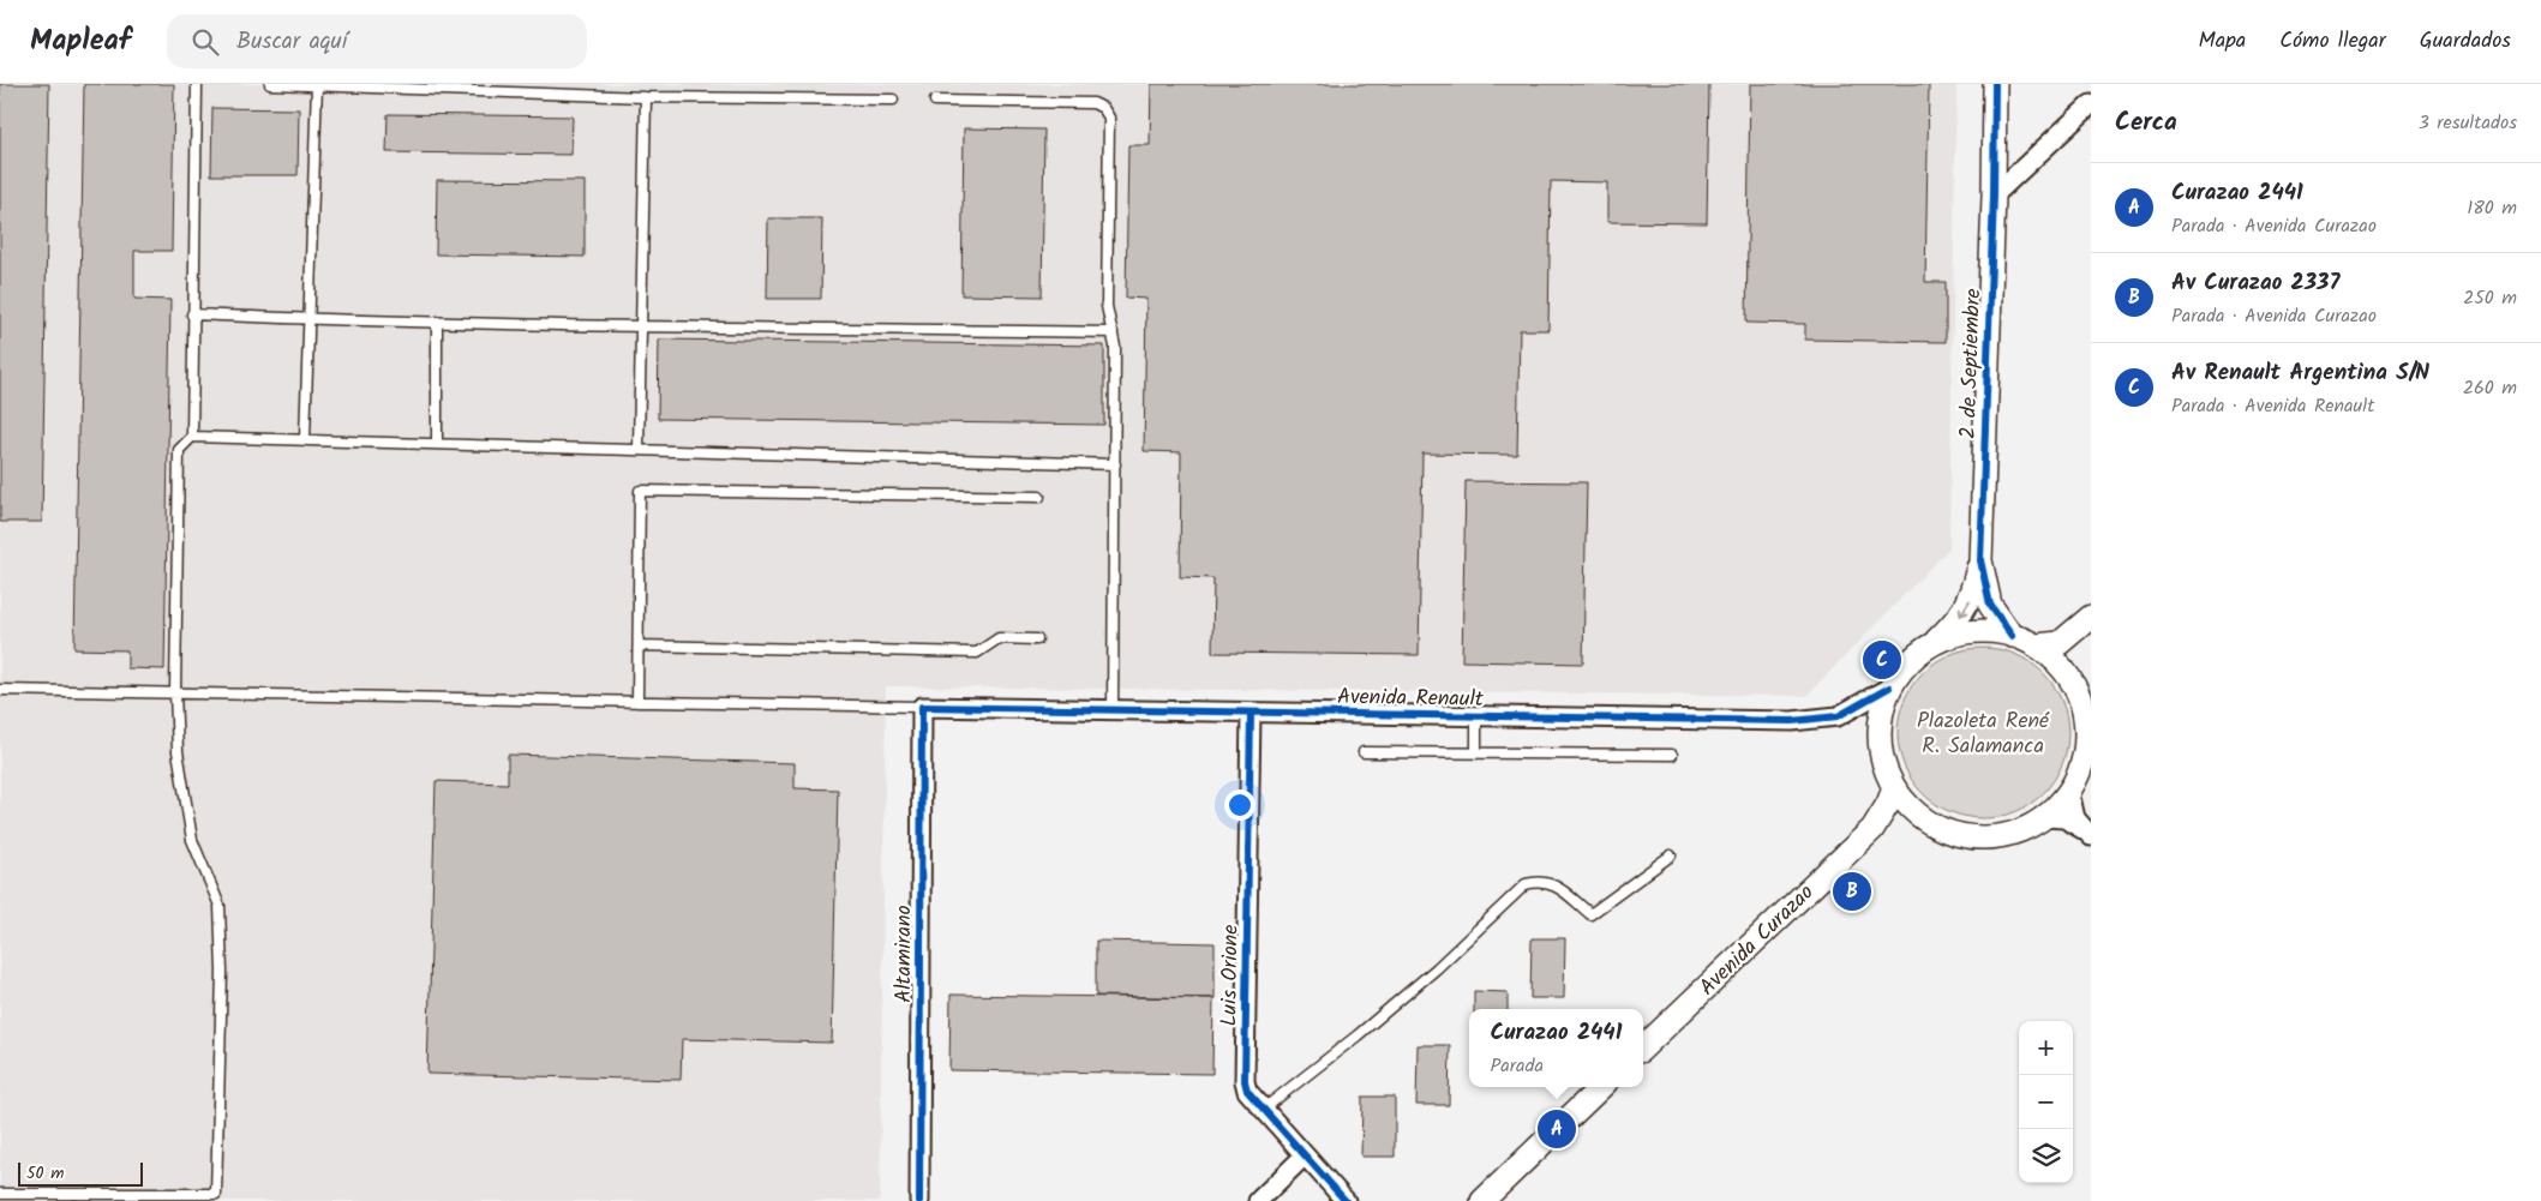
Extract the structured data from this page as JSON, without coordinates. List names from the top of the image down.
{
  "streets": {
    "street": [
      "2 de Septiembre",
      "Avenida Renault",
      "Avenida Curazao",
      "Altamirano",
      "Luis Orione"
    ]
  },
  "crossings": [
    ["2 de Septiembre", "Avenida Renault"],
    ["2 de Septiembre", "Avenida Curazao"],
    ["Avenida Renault", "Avenida Curazao"],
    ["Avenida Renault", "Altamirano"],
    ["Avenida Renault", "Luis Orione"]
  ],
  "parks": ["Plazoleta René R. Salamanca"],
  "scale_bar": "50 m",
  "page": {
    "header": "Mapleaf",
    "search": "Buscar aquí",
    "nav": ["Mapa", "Cómo llegar", "Guardados"],
    "heading": ["Cerca", "3 resultados"],
    "list": [
      {
        "mark": "A",
        "name": "Curazao 2441",
        "note": "Parada · Avenida Curazao",
        "value": "180 m"
      },
      {
        "mark": "B",
        "name": "Av Curazao 2337",
        "note": "Parada · Avenida Curazao",
        "value": "250 m"
      },
      {
        "mark": "C",
        "name": "Av Renault Argentina S/N",
        "note": "Parada · Avenida Renault",
        "value": "260 m"
      }
    ],
    "pins": ["C", "B", "A"],
    "popup": ["Curazao 2441", "Parada"],
    "map_buttons": ["+", "−"],
    "scale": "50 m"
  }
}
